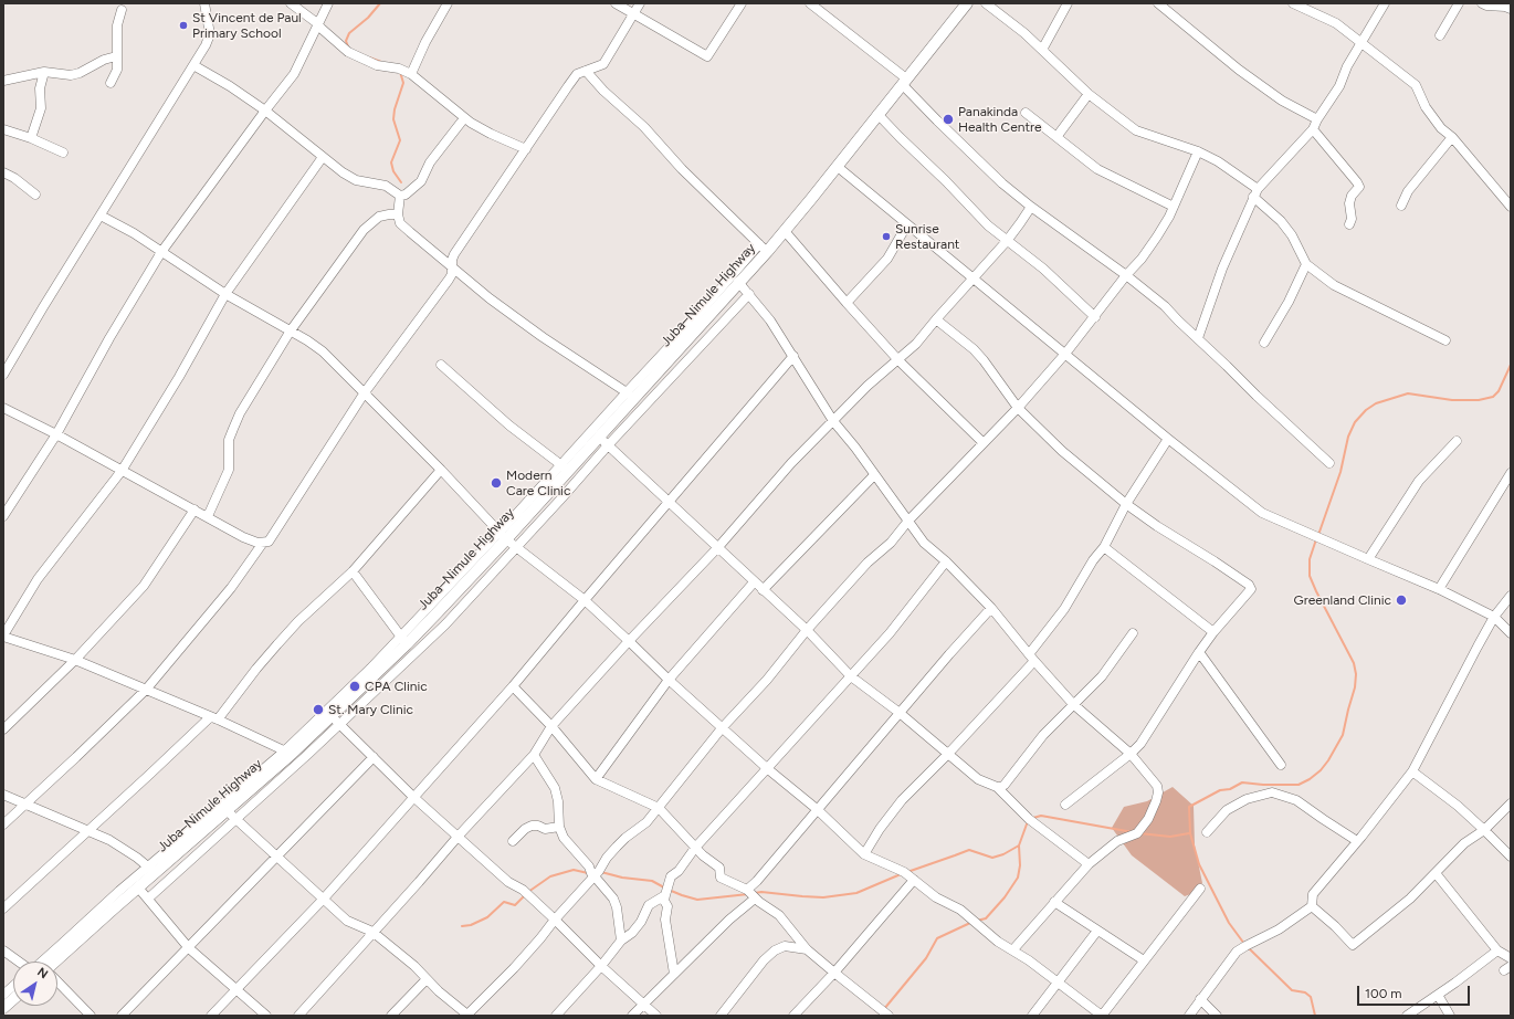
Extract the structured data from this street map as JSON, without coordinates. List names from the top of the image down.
{
  "streets": {
    "main road": ["Juba–Nimule Highway"]
  },
  "places": [
    "St Vincent de Paul Primary School",
    "Panakinda Health Centre",
    "Sunrise Restaurant",
    "Modern Care Clinic",
    "Greenland Clinic",
    "CPA Clinic",
    "St. Mary Clinic"
  ],
  "scale_bar": "100 m",
  "north": "top right"
}
